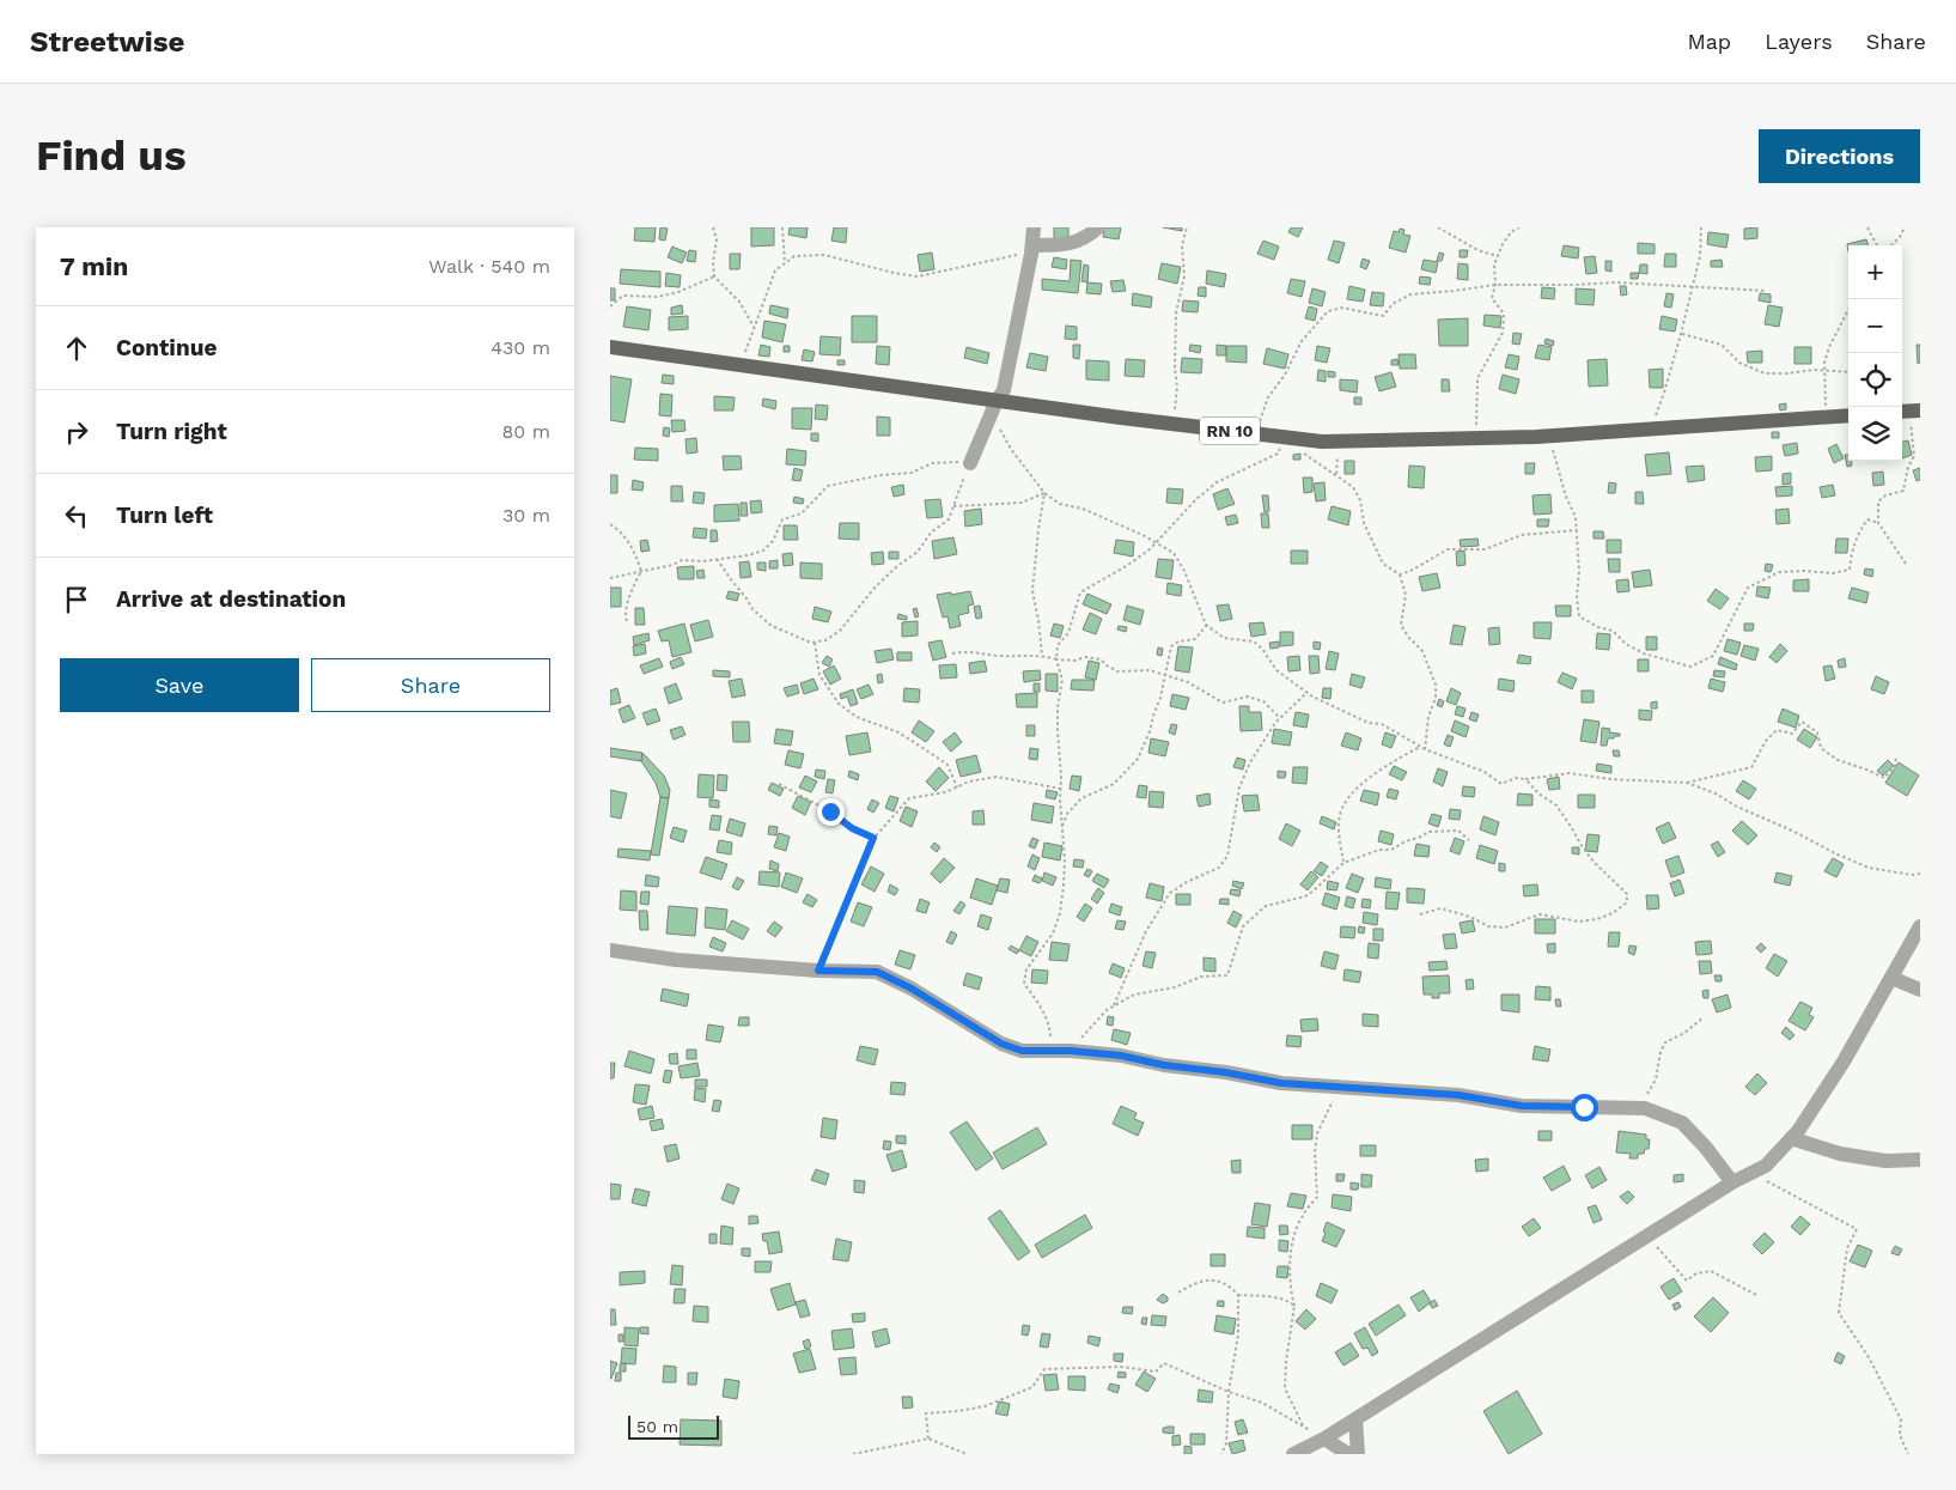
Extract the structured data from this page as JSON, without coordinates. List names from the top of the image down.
{
  "streets": {
    "main road": ["RN 10"]
  },
  "scale_bar": "50 m",
  "page": {
    "header": "Streetwise",
    "nav": ["Map", "Layers", "Share"],
    "buttons": [
      "Directions",
      ["Save", "Share"]
    ],
    "title": "Find us",
    "heading": ["7 min", "Walk · 540 m"],
    "map_buttons": ["+", "−"],
    "list": [
      ["Continue", "430 m"],
      ["Turn right", "80 m"],
      ["Turn left", "30 m"],
      "Arrive at destination"
    ],
    "scale": "50 m"
  }
}
